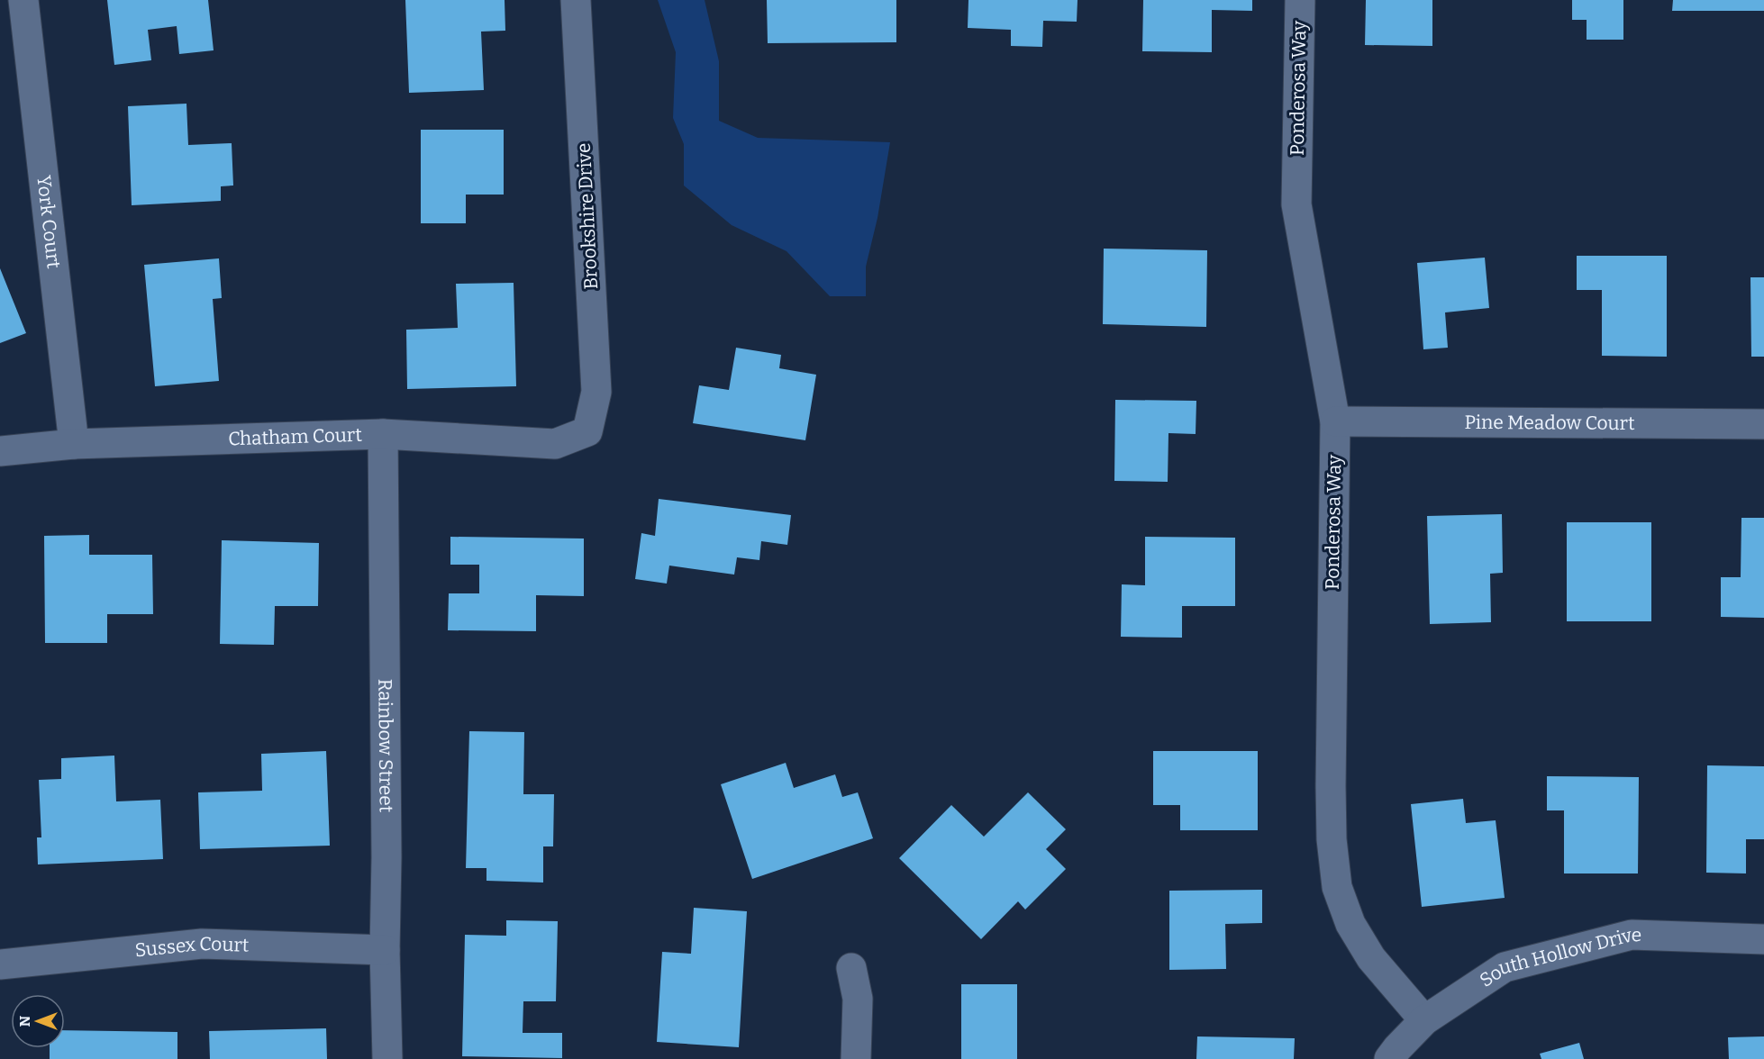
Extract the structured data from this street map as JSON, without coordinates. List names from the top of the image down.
{
  "streets": {
    "street": [
      "Ponderosa Way",
      "Brookshire Drive",
      "York Court",
      "Pine Meadow Court",
      "Chatham Court",
      "Rainbow Street",
      "Sussex Court",
      "South Hollow Drive"
    ]
  },
  "crossings": [
    ["Ponderosa Way", "Pine Meadow Court"],
    ["Ponderosa Way", "South Hollow Drive"],
    ["Brookshire Drive", "Chatham Court"],
    ["York Court", "Chatham Court"],
    ["Chatham Court", "Rainbow Street"],
    ["Rainbow Street", "Sussex Court"]
  ],
  "north": "left"
}
